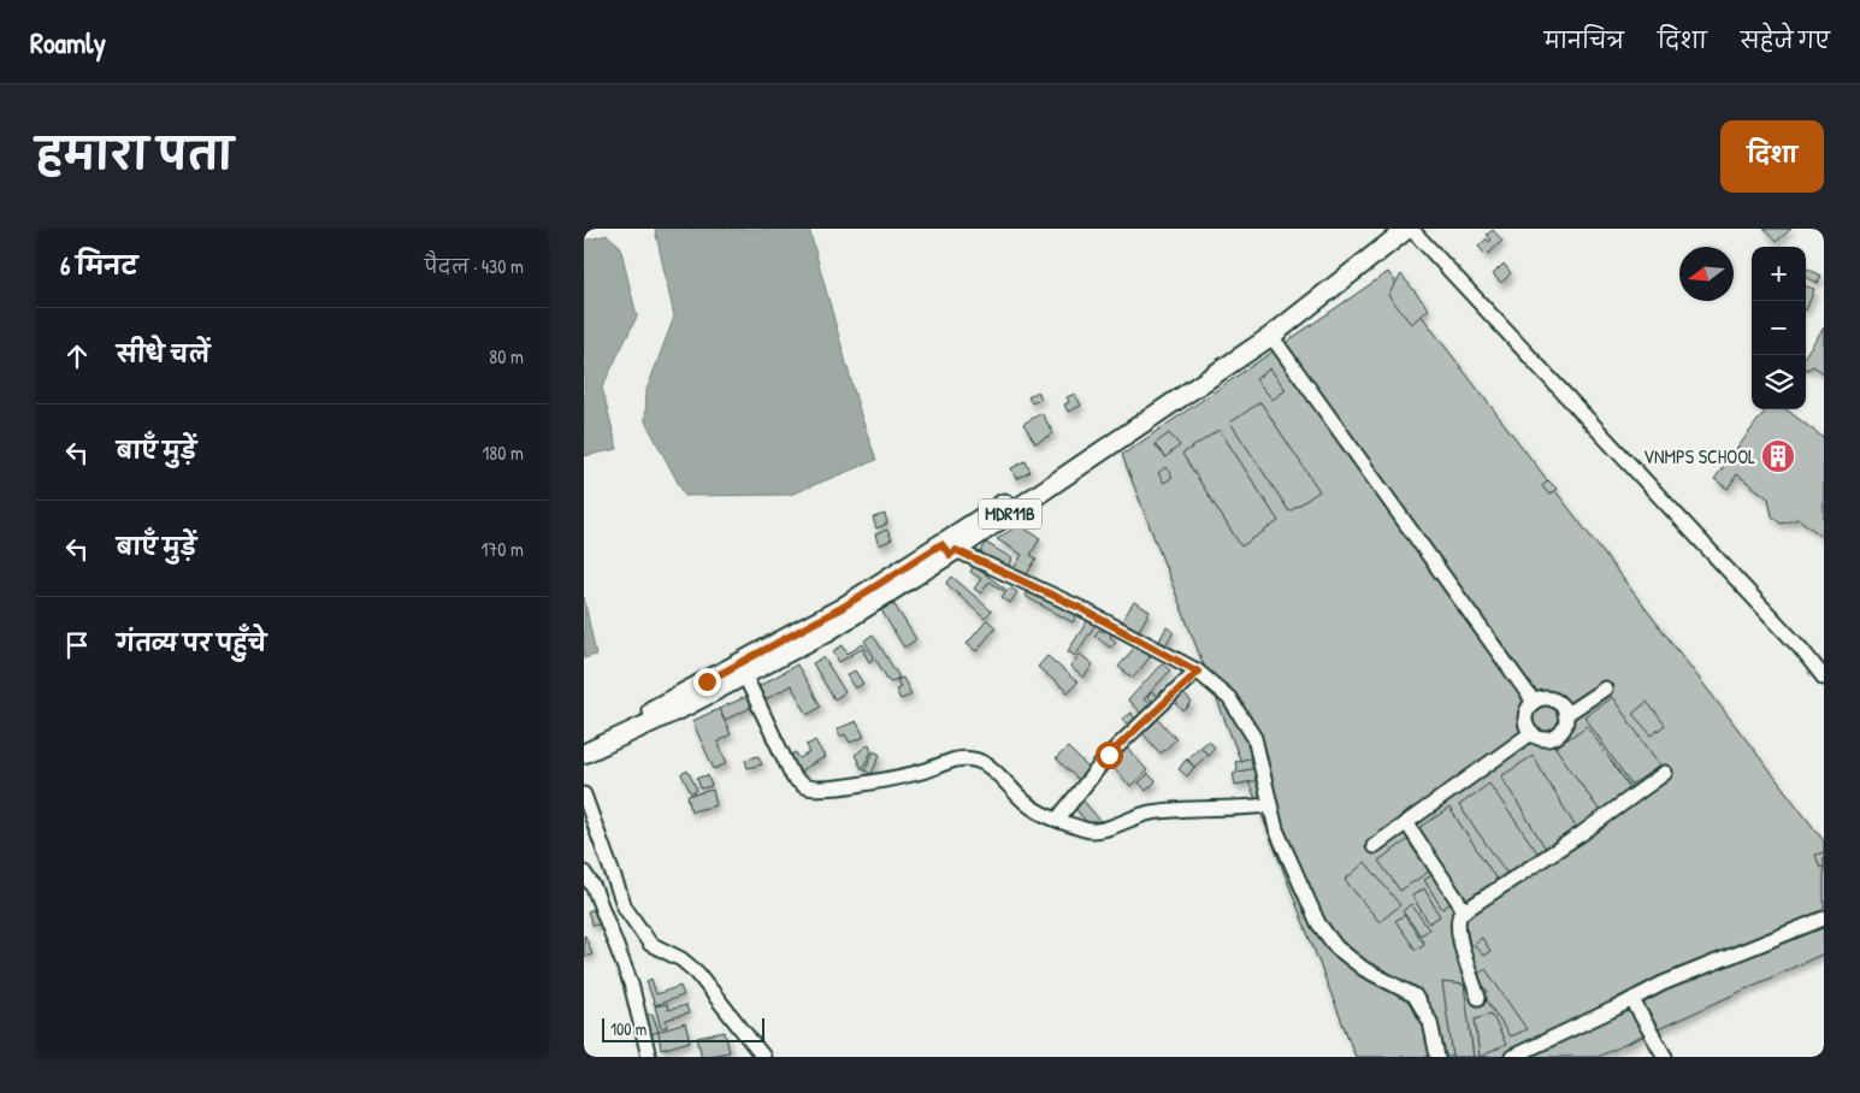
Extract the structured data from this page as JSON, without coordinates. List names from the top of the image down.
{
  "streets": {
    "main road": ["MDR11B"]
  },
  "places": {
    "building": ["VNMPS SCHOOL"]
  },
  "scale_bar": "100 m",
  "north": "left",
  "page": {
    "header": "Roamly",
    "nav": ["मानचित्र", "दिशा", "सहेजे गए"],
    "title": "हमारा पता",
    "buttons": "दिशा",
    "heading": ["6 मिनट", "पैदल · 430 m"],
    "map_buttons": ["+", "−"],
    "list": [
      ["सीधे चलें", "80 m"],
      ["बाएँ मुड़ें", "180 m"],
      ["बाएँ मुड़ें", "170 m"],
      "गंतव्य पर पहुँचे"
    ],
    "scale": "100 m"
  }
}
